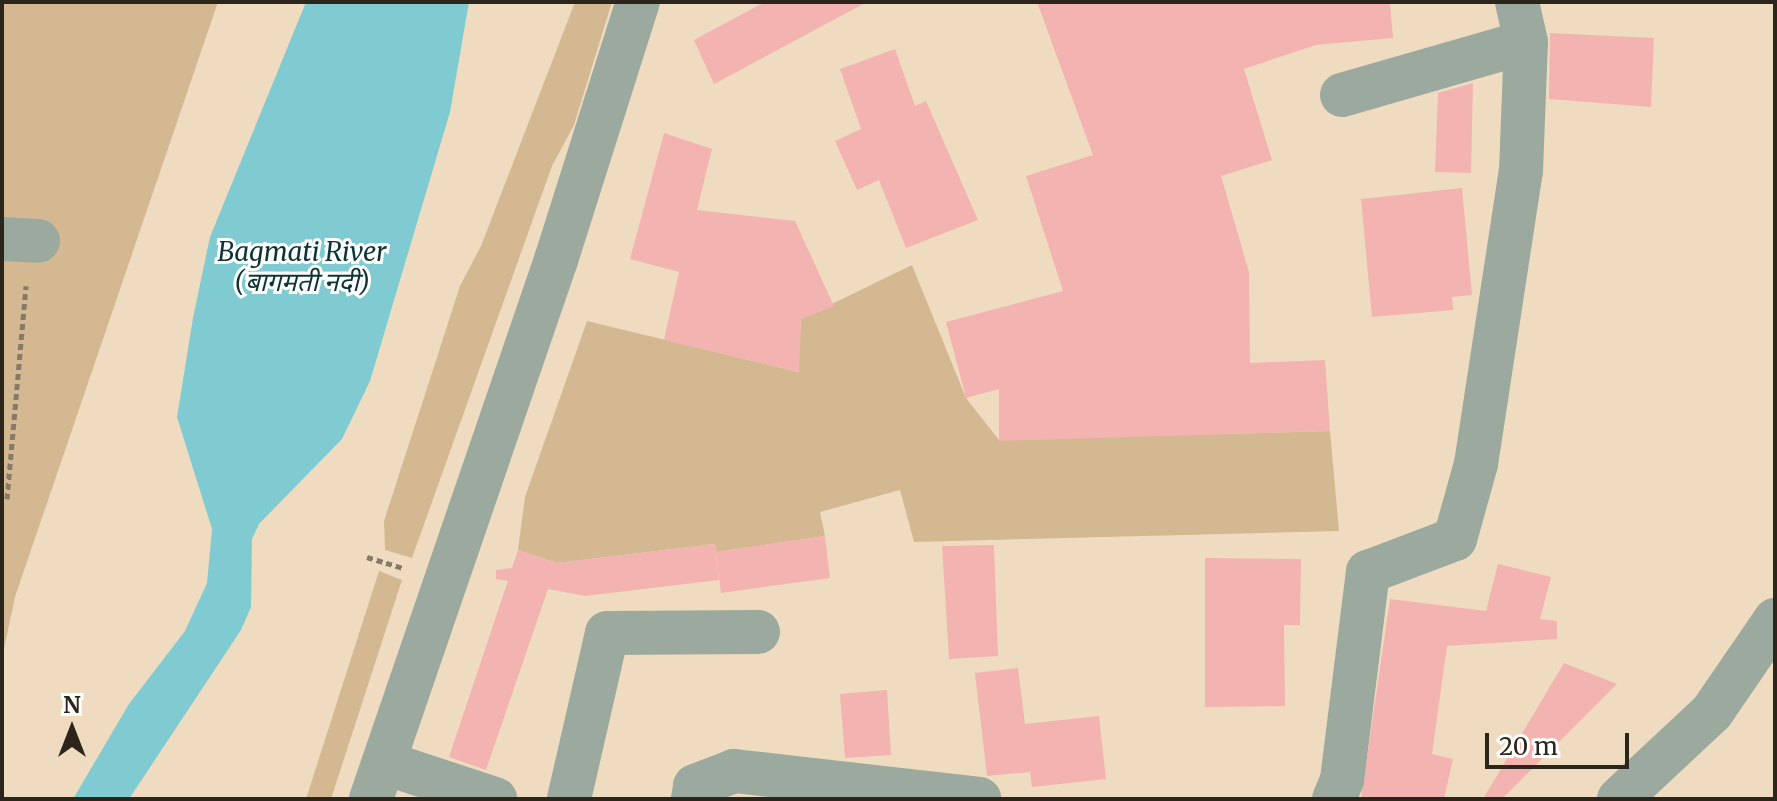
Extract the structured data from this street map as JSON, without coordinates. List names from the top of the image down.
{
  "water": ["Bagmati River (बागमती नदी)"],
  "scale_bar": "20 m",
  "north": "top"
}
